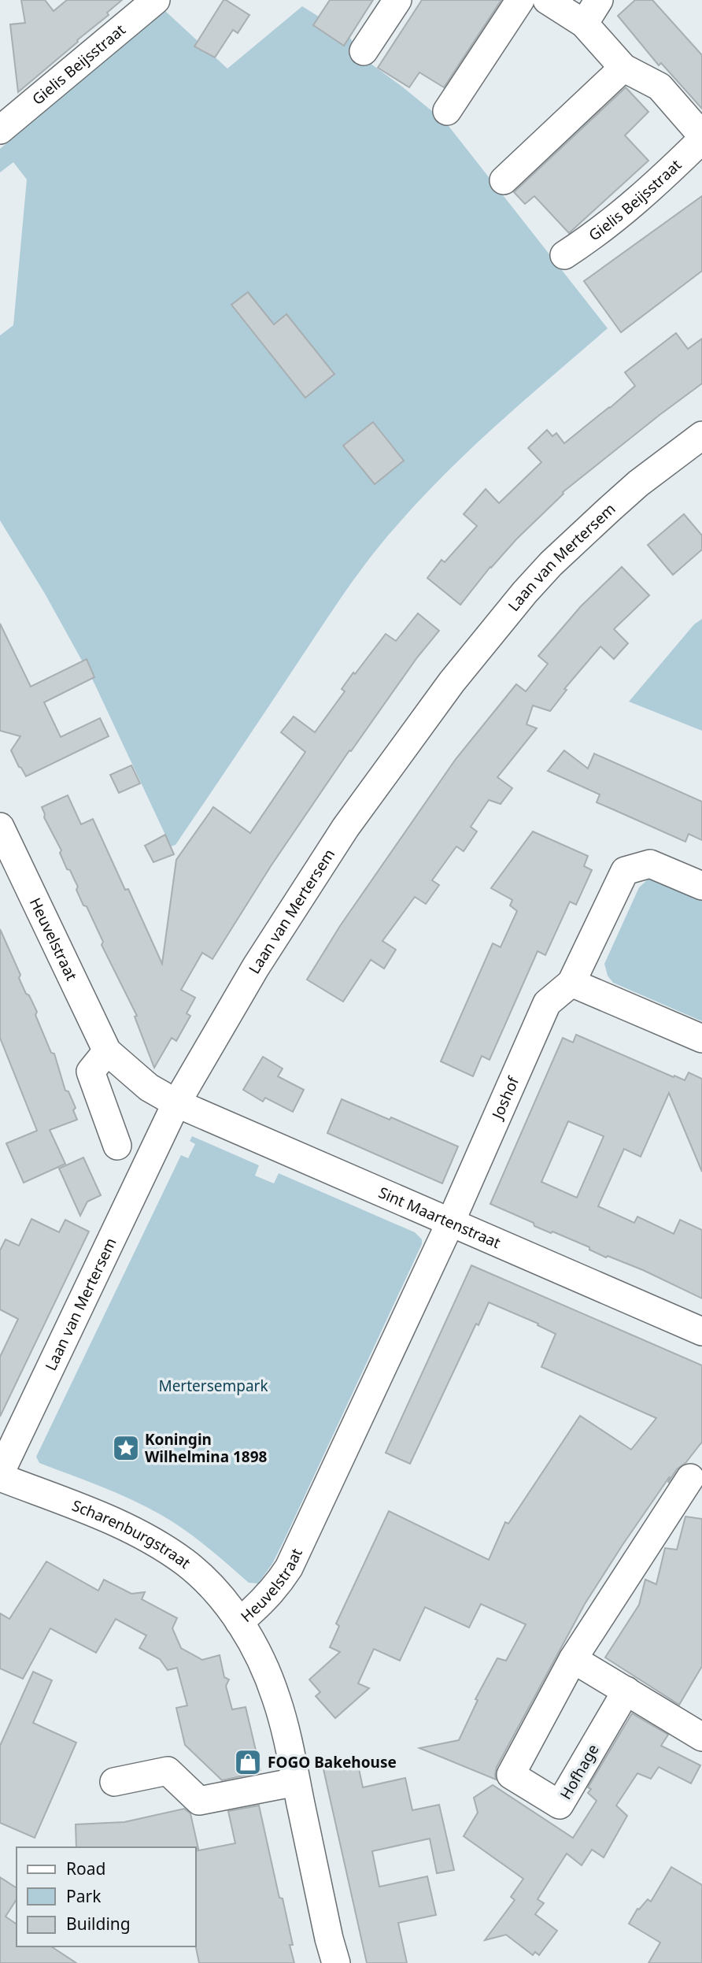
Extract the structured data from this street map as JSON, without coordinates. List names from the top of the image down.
{
  "streets": {
    "street": [
      "Gielis Beijsstraat",
      "Laan van Mertersem",
      "Heuvelstraat",
      "Joshof",
      "Sint Maartenstraat",
      "Scharenburgstraat",
      "Hofhage"
    ]
  },
  "crossings": [
    ["Laan van Mertersem", "Heuvelstraat"],
    ["Laan van Mertersem", "Sint Maartenstraat"],
    ["Heuvelstraat", "Joshof"],
    ["Heuvelstraat", "Sint Maartenstraat"],
    ["Heuvelstraat", "Scharenburgstraat"],
    ["Joshof", "Sint Maartenstraat"]
  ],
  "parks": ["Mertersempark"],
  "places": {
    "place": ["Koningin Wilhelmina 1898"],
    "shop": ["FOGO Bakehouse"]
  },
  "legend": ["Road", "Park", "Building"]
}
